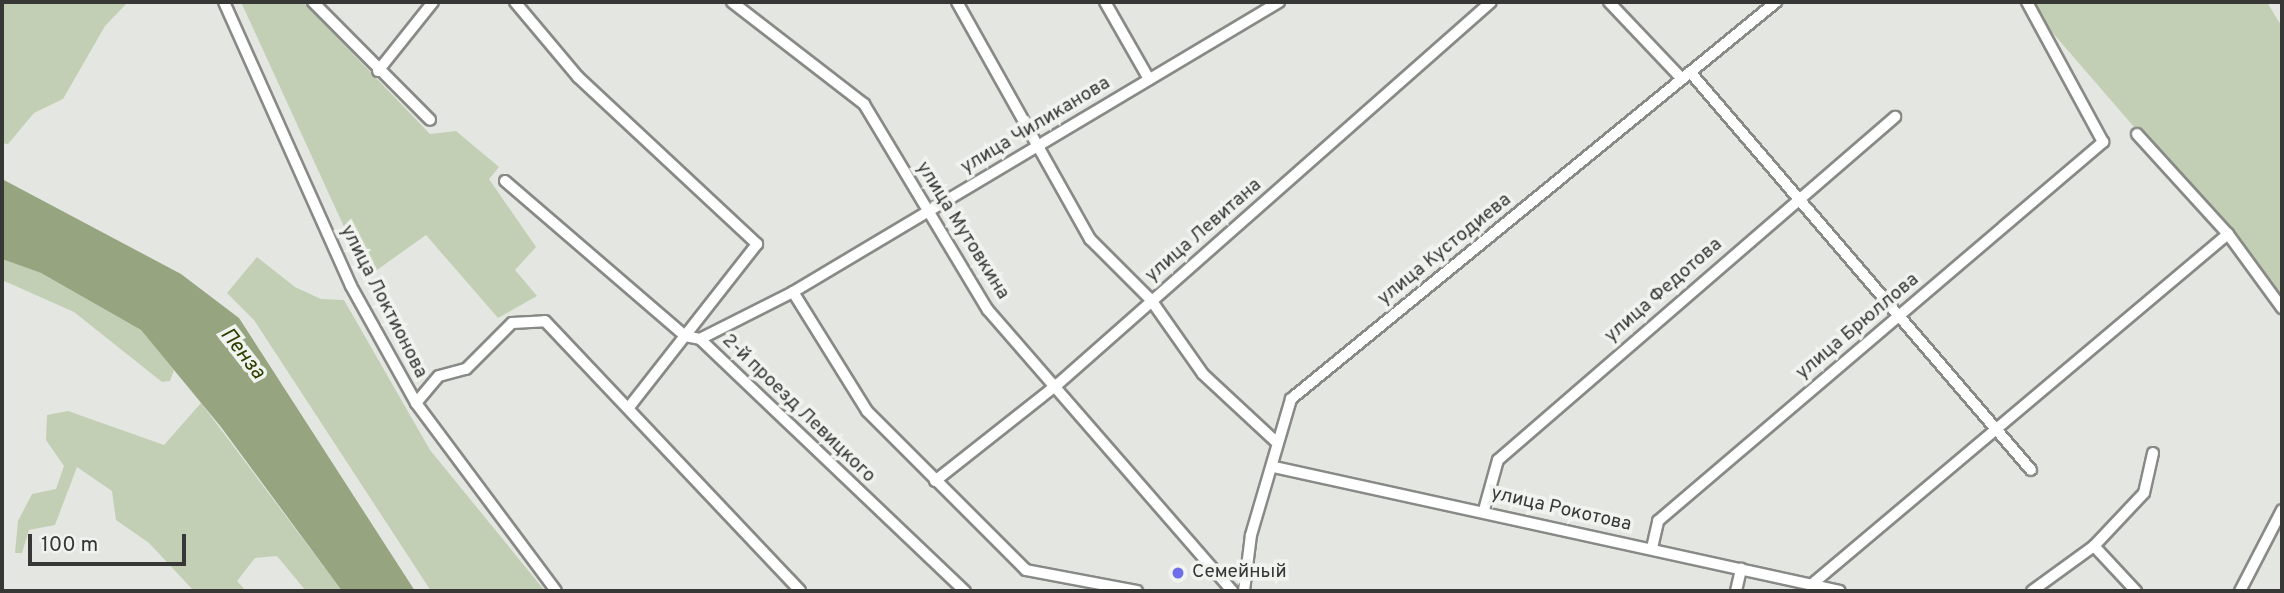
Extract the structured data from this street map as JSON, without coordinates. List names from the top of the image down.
{
  "streets": {
    "street": [
      "улица Чиликанова",
      "улица Мутовкина",
      "улица Левитана",
      "улица Кустодиева",
      "улица Федотова",
      "улица Локтионова",
      "улица Брюллова",
      "2-й проезд Левицкого",
      "улица Рокотова"
    ]
  },
  "crossings": [
    ["улица Чиликанова", "улица Мутовкина"],
    ["улица Чиликанова", "2-й проезд Левицкого"],
    ["улица Мутовкина", "улица Левитана"],
    ["улица Кустодиева", "улица Рокотова"],
    ["улица Федотова", "улица Рокотова"],
    ["улица Брюллова", "улица Рокотова"]
  ],
  "water": ["Пенза"],
  "places": ["Семейный"],
  "scale_bar": "100 m"
}
